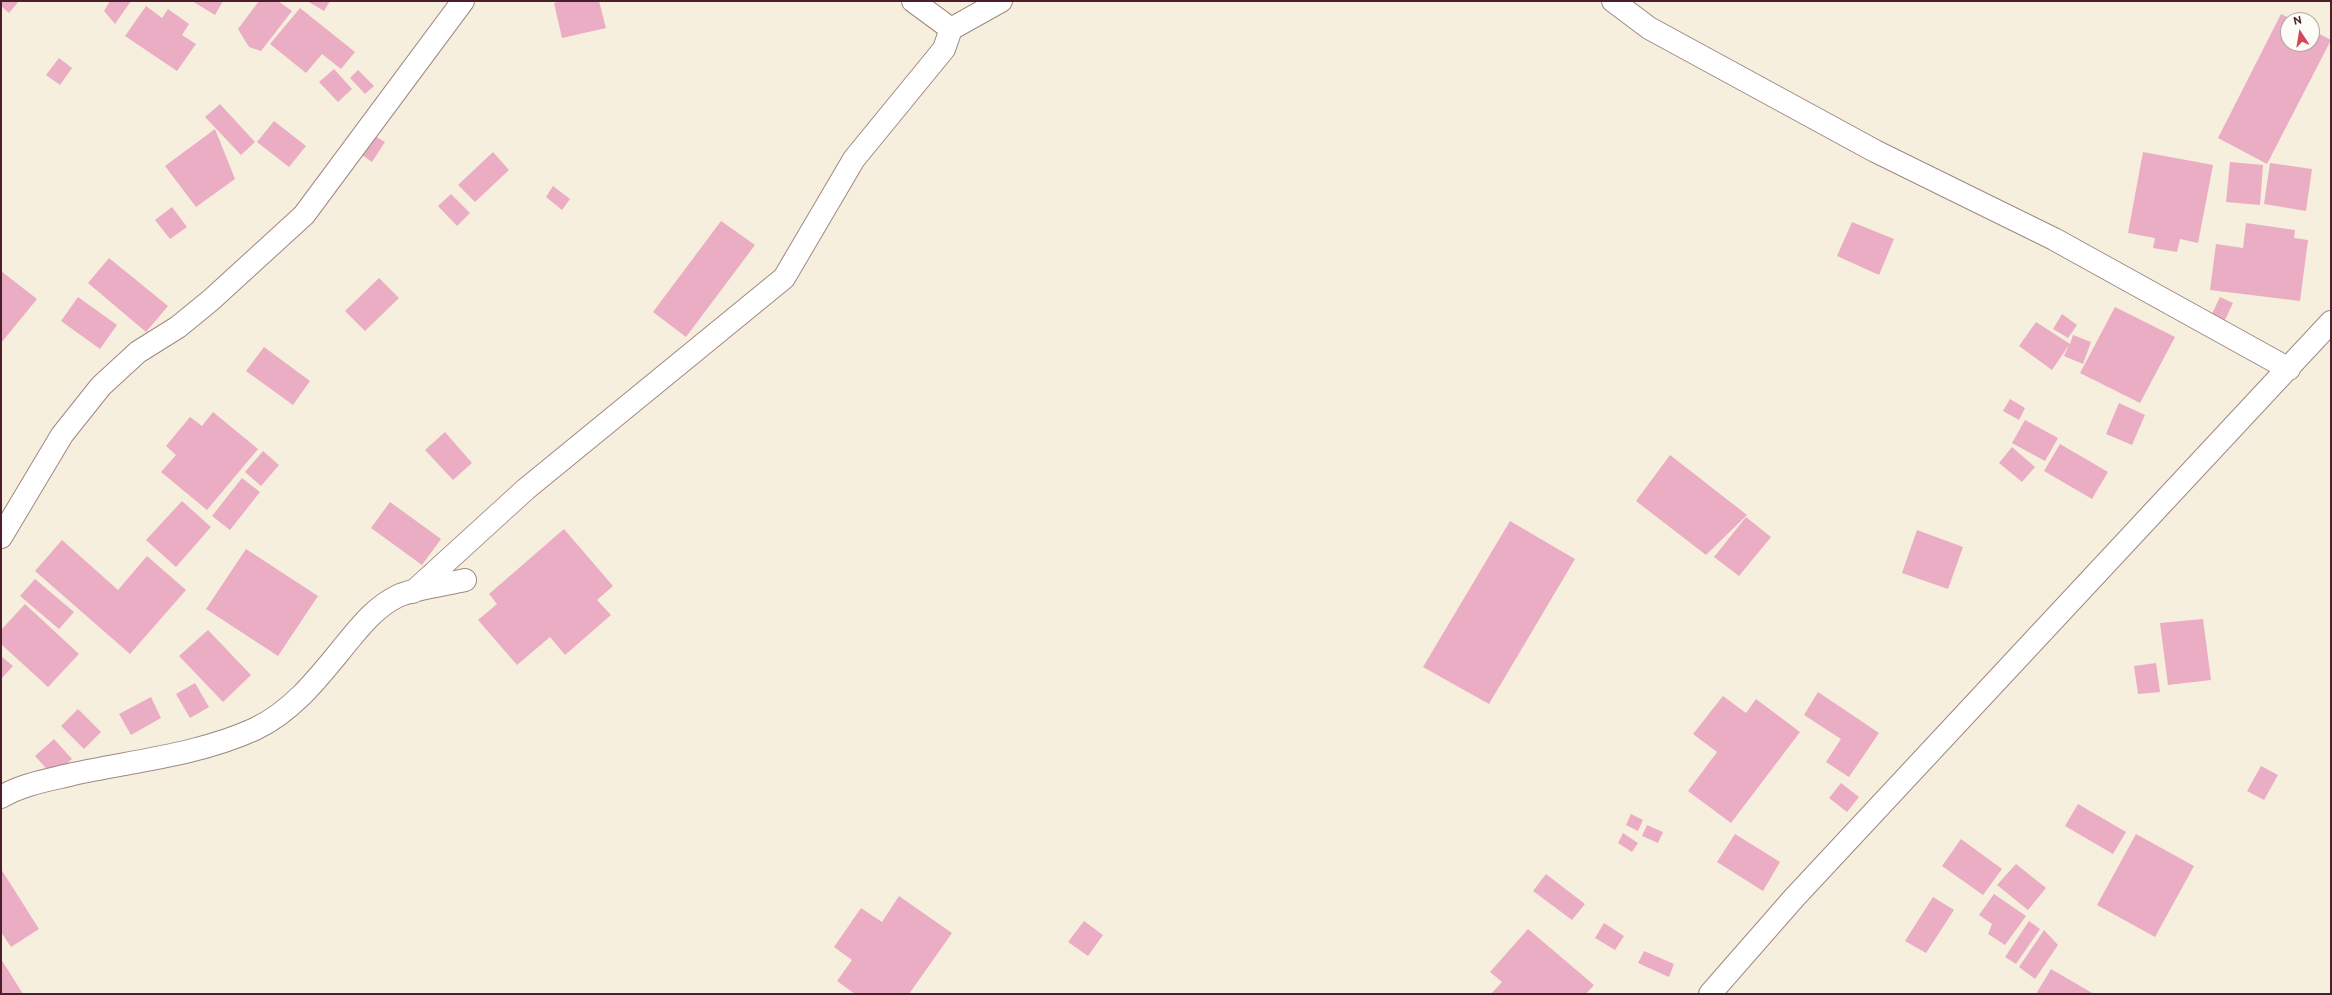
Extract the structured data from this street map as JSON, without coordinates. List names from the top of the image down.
{
  "north": "top"
}
